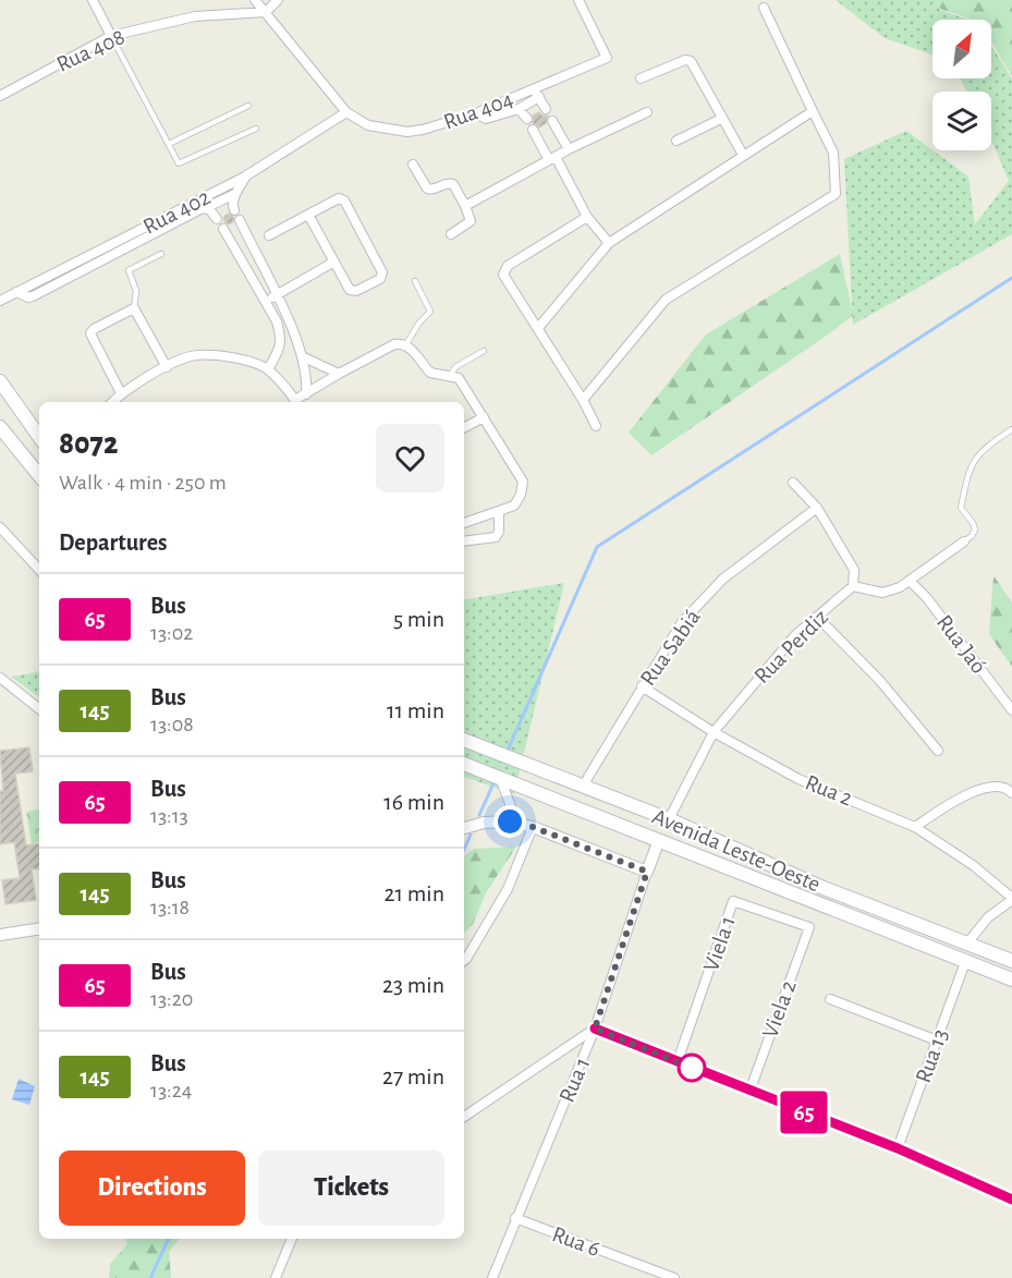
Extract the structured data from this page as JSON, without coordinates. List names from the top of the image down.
{
  "streets": {
    "main road": ["Avenida Leste-Oeste"],
    "street": [
      "Rua 408",
      "Rua 404",
      "Rua 402",
      "Rua Jaó",
      "Rua Perdiz",
      "Rua Sabiá",
      "Rua 2",
      "Viela 1",
      "Viela 2",
      "Rua 13",
      "Rua 1",
      "Rua 6"
    ]
  },
  "crossings": [
    ["Rua 404", "Rua 402"],
    ["Rua Perdiz", "Rua 2"],
    ["Rua Perdiz", "Avenida Leste-Oeste"],
    ["Rua Sabiá", "Rua 2"],
    ["Rua Sabiá", "Avenida Leste-Oeste"],
    ["Avenida Leste-Oeste", "Rua 13"],
    ["Avenida Leste-Oeste", "Rua 1"],
    ["Viela 1", "Viela 2"],
    ["Rua 1", "Rua 6"]
  ],
  "lines": ["bus line 65"],
  "north": "top right",
  "page": {
    "on_map": "65",
    "heading": [
      ["8072", "Walk · 4 min · 250 m"],
      "Departures"
    ],
    "list": [
      {
        "mark": "65",
        "name": "Bus",
        "note": "13:02",
        "value": "5 min"
      },
      {
        "mark": "145",
        "name": "Bus",
        "note": "13:08",
        "value": "11 min"
      },
      {
        "mark": "65",
        "name": "Bus",
        "note": "13:13",
        "value": "16 min"
      },
      {
        "mark": "145",
        "name": "Bus",
        "note": "13:18",
        "value": "21 min"
      },
      {
        "mark": "65",
        "name": "Bus",
        "note": "13:20",
        "value": "23 min"
      },
      {
        "mark": "145",
        "name": "Bus",
        "note": "13:24",
        "value": "27 min"
      }
    ],
    "buttons": ["Directions", "Tickets"]
  }
}
